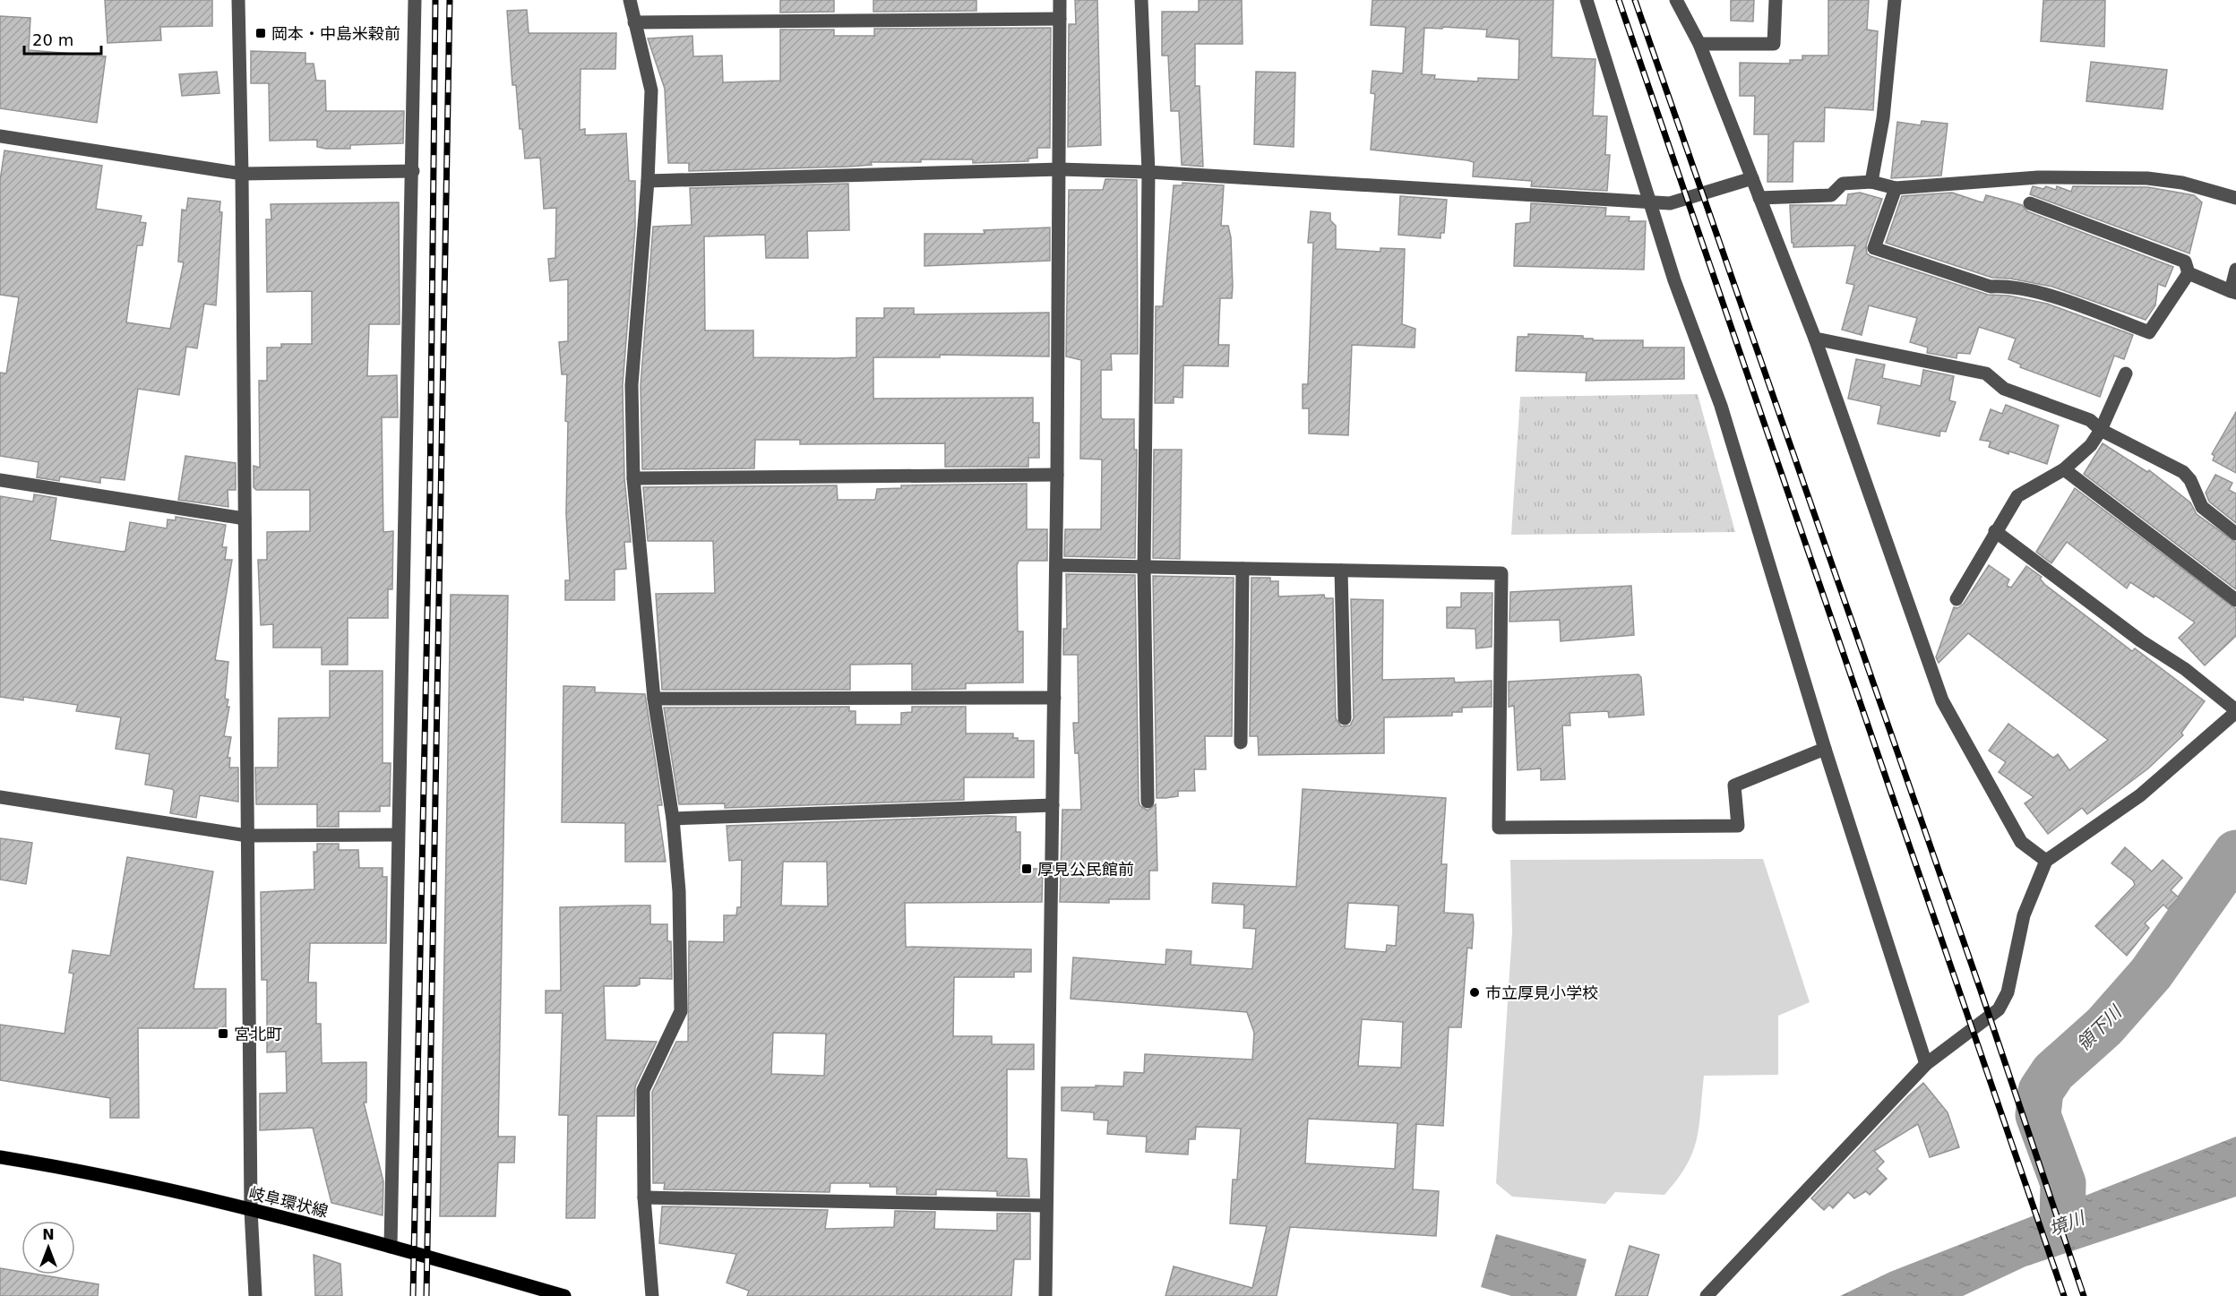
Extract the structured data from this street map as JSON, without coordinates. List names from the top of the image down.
{
  "streets": {
    "main road": ["岐阜環状線"]
  },
  "water": ["領下川", "境川"],
  "places": {
    "transit": ["岡本・中島米穀前", "厚見公民館前", "宮北町"],
    "other": ["市立厚見小学校"]
  },
  "scale_bar": "20 m",
  "north": "top"
}
